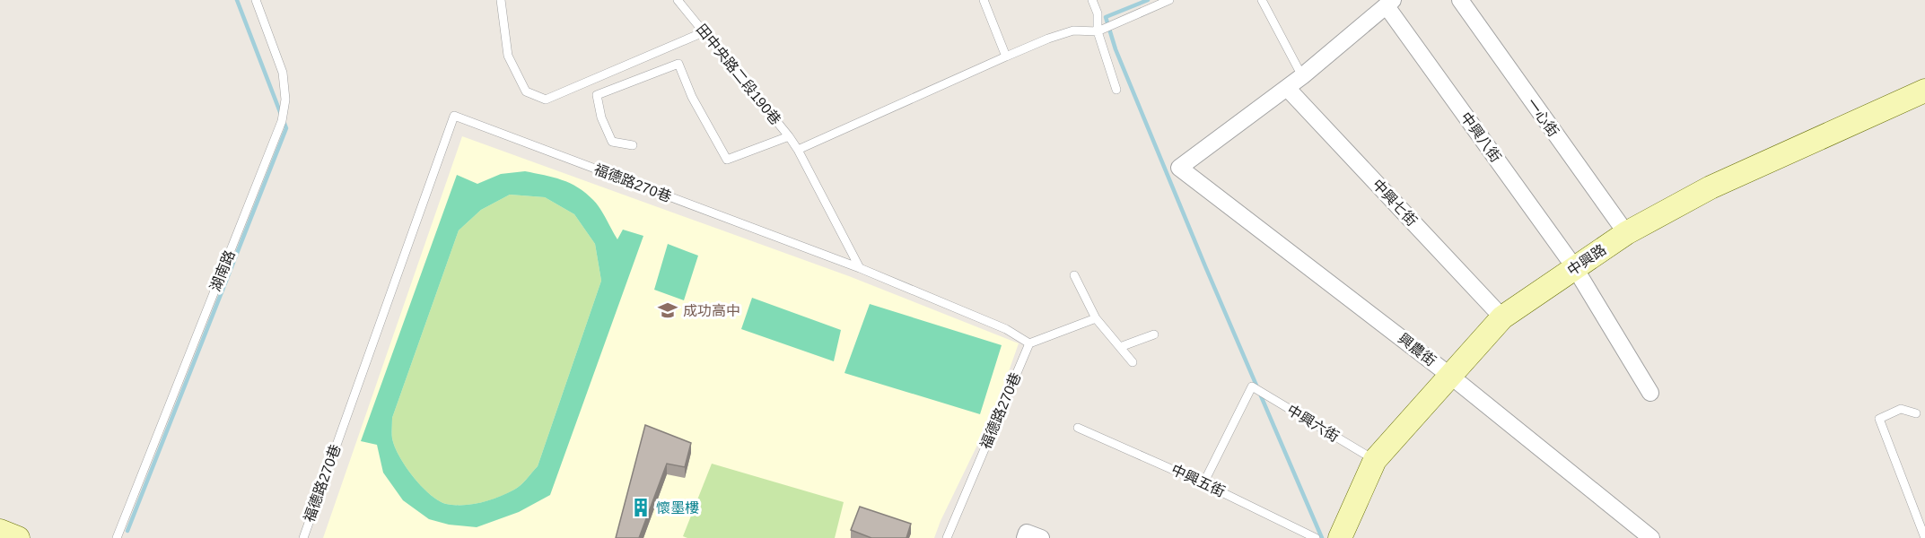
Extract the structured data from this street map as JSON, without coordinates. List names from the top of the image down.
{
  "streets": {
    "street": [
      "一心街",
      "中興八街",
      "中興七街",
      "中興路",
      "興農街"
    ],
    "lane": [
      "田中央路二段190巷",
      "福德路270巷",
      "湖南路",
      "中興六街",
      "中興五街"
    ]
  },
  "crossings": [
    ["田中央路二段190巷", "福德路270巷"],
    ["一心街", "中興路"],
    ["中興八街", "中興路"],
    ["中興七街", "中興路"],
    ["中興七街", "興農街"],
    ["中興路", "興農街"],
    ["中興路", "中興六街"],
    ["中興六街", "中興五街"]
  ],
  "places": {
    "school or university": ["成功高中"],
    "building": ["懷墨樓"]
  }
}
